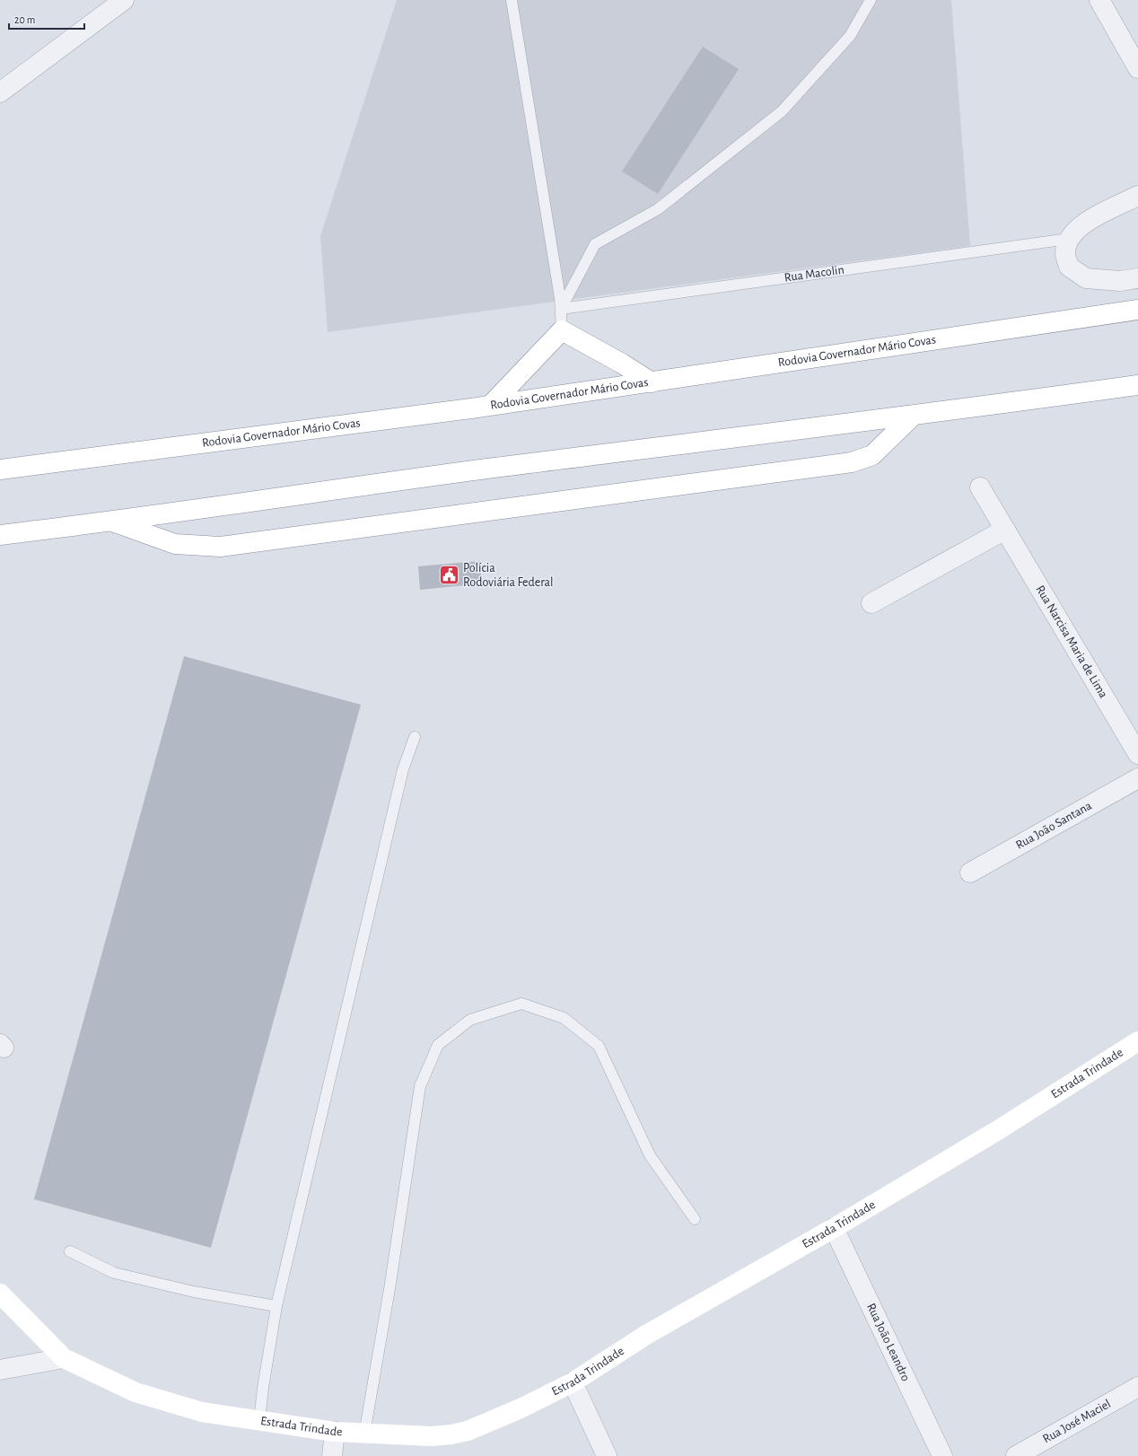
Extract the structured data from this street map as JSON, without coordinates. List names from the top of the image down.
{
  "streets": {
    "main road": ["Rodovia Governador Mário Covas", "Estrada Trindade"],
    "street": [
      "Rua Narcisa Maria de Lima",
      "Rua João Santana",
      "Rua João Leandro",
      "Rua José Maciel"
    ],
    "lane": ["Rua Macolin"]
  },
  "crossings": [
    ["Estrada Trindade", "Rua João Leandro"]
  ],
  "places": {
    "public building": ["Polícia Rodoviária Federal"]
  },
  "scale_bar": "20 m"
}
